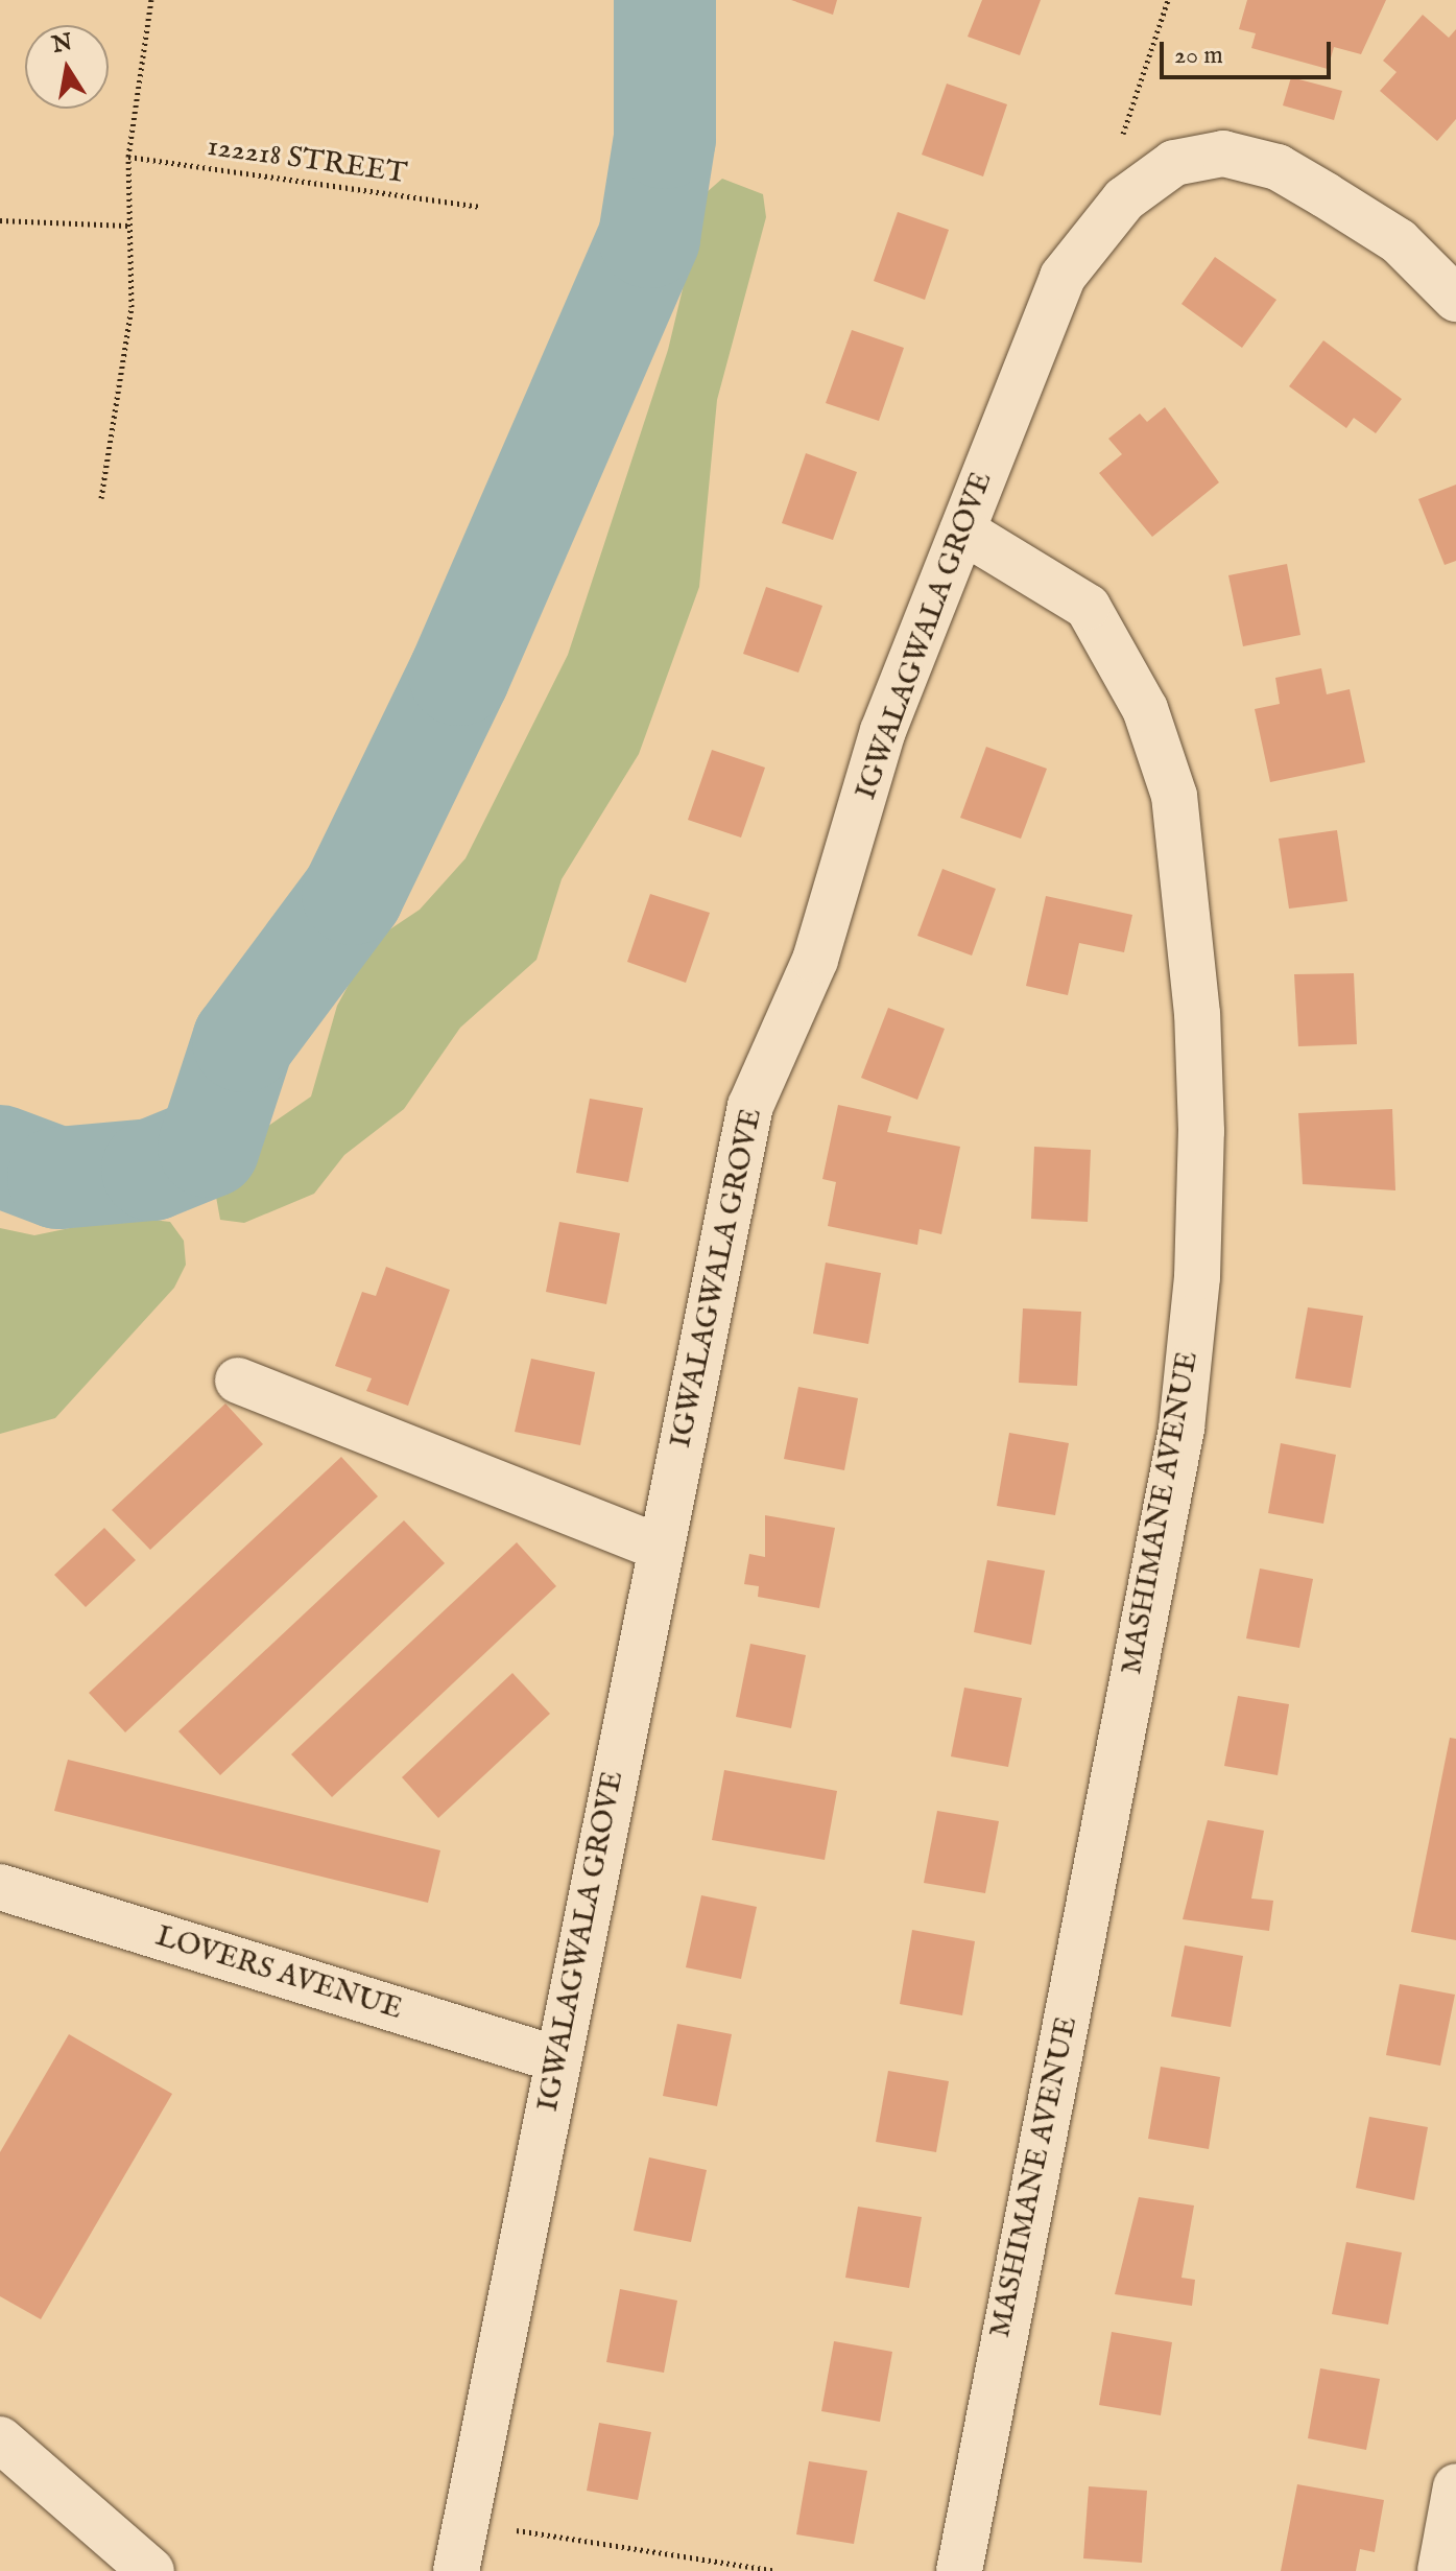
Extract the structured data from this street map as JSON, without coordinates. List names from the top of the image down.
{
  "streets": {
    "street": ["IGWALAGWALA GROVE", "MASHIMANE AVENUE", "LOVERS AVENUE"],
    "path": ["122218 STREET"]
  },
  "crossings": [
    ["IGWALAGWALA GROVE", "MASHIMANE AVENUE"],
    ["IGWALAGWALA GROVE", "LOVERS AVENUE"]
  ],
  "scale_bar": "20 m",
  "north": "top"
}
